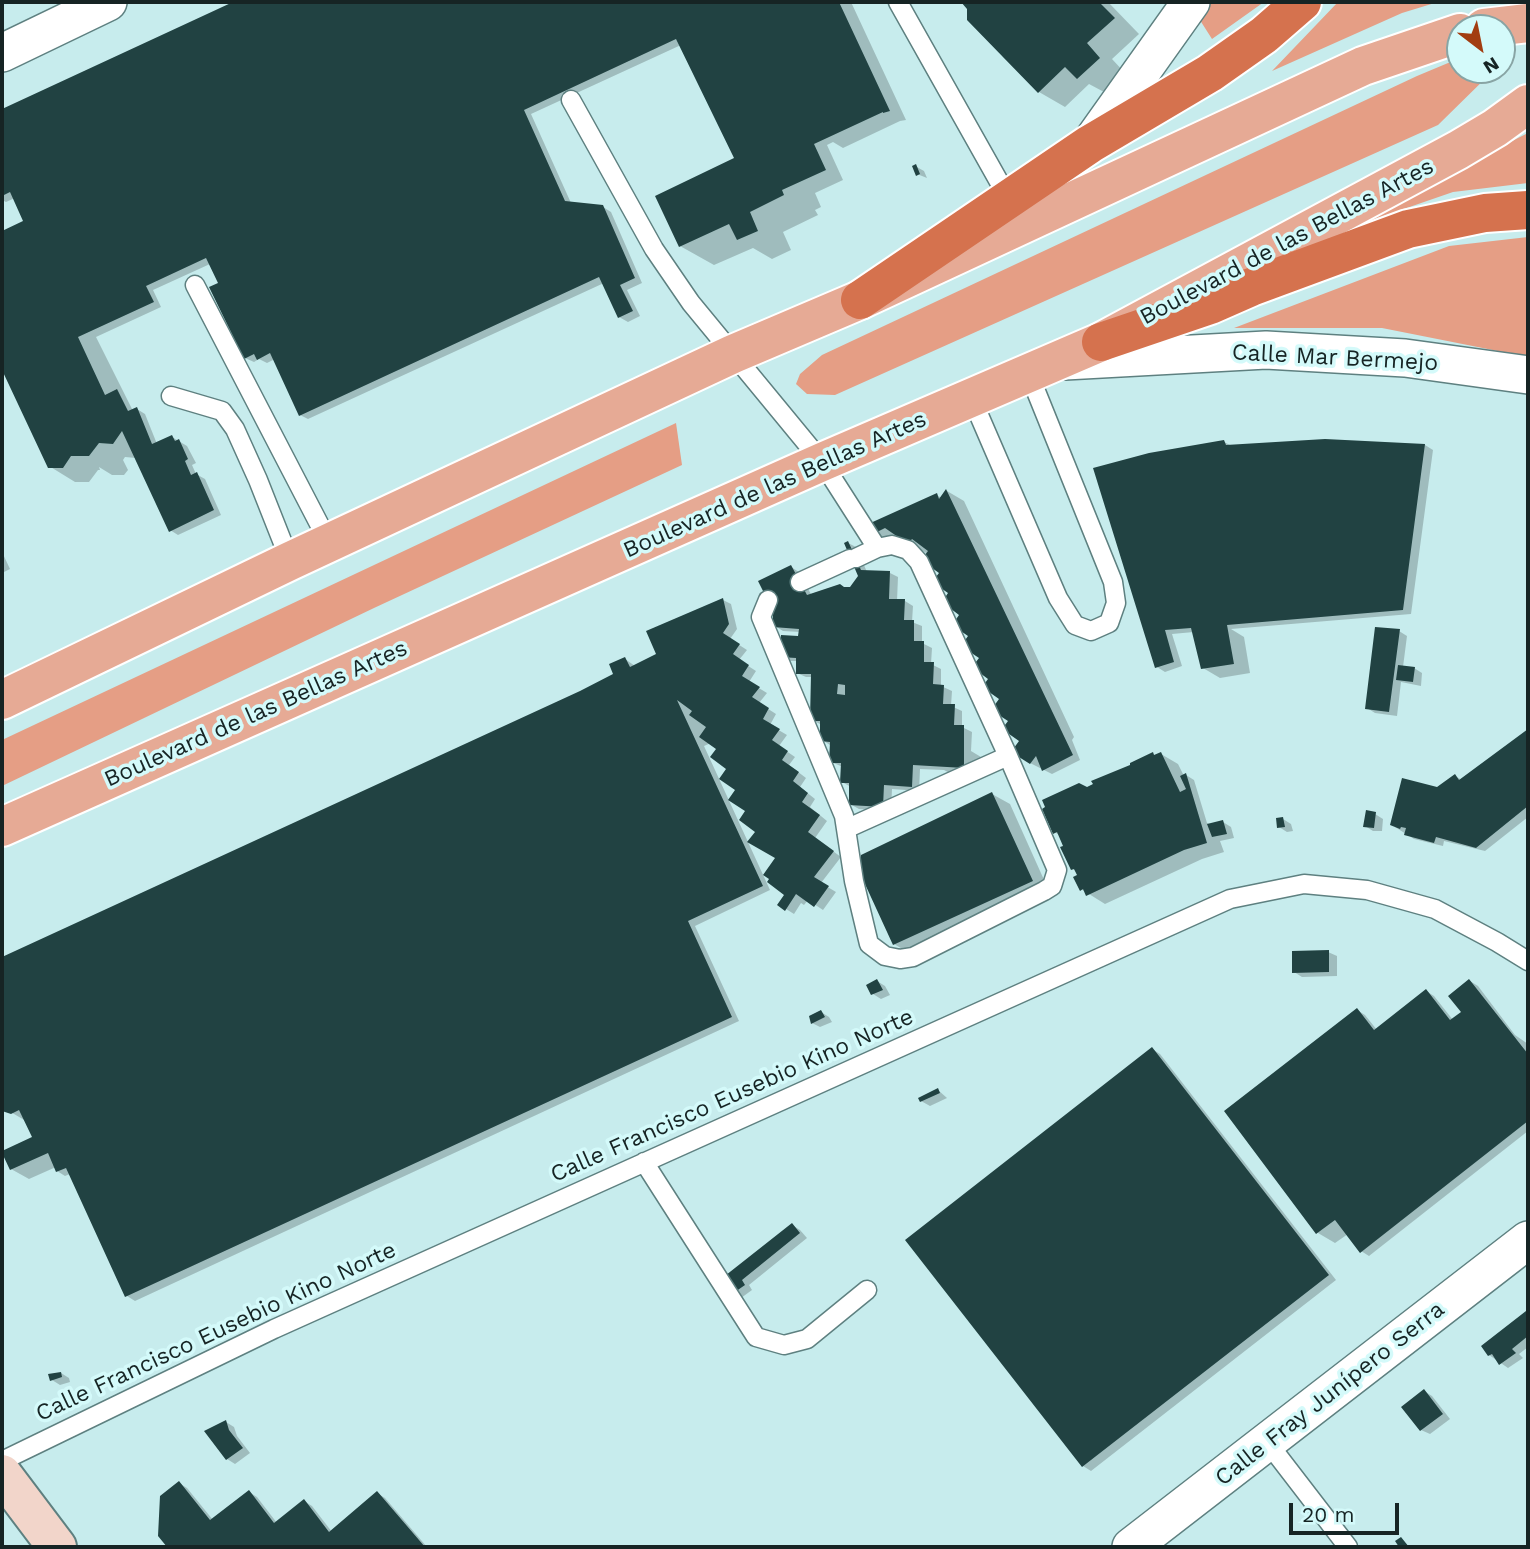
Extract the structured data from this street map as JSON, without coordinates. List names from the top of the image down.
{
  "streets": {
    "main road": ["Boulevard de las Bellas Artes"],
    "street": ["Calle Mar Bermejo", "Calle Fray Junípero Serra"],
    "lane": ["Calle Francisco Eusebio Kino Norte"]
  },
  "crossings": [
    ["Boulevard de las Bellas Artes", "Calle Mar Bermejo"]
  ],
  "scale_bar": "20 m",
  "north": "bottom right"
}
